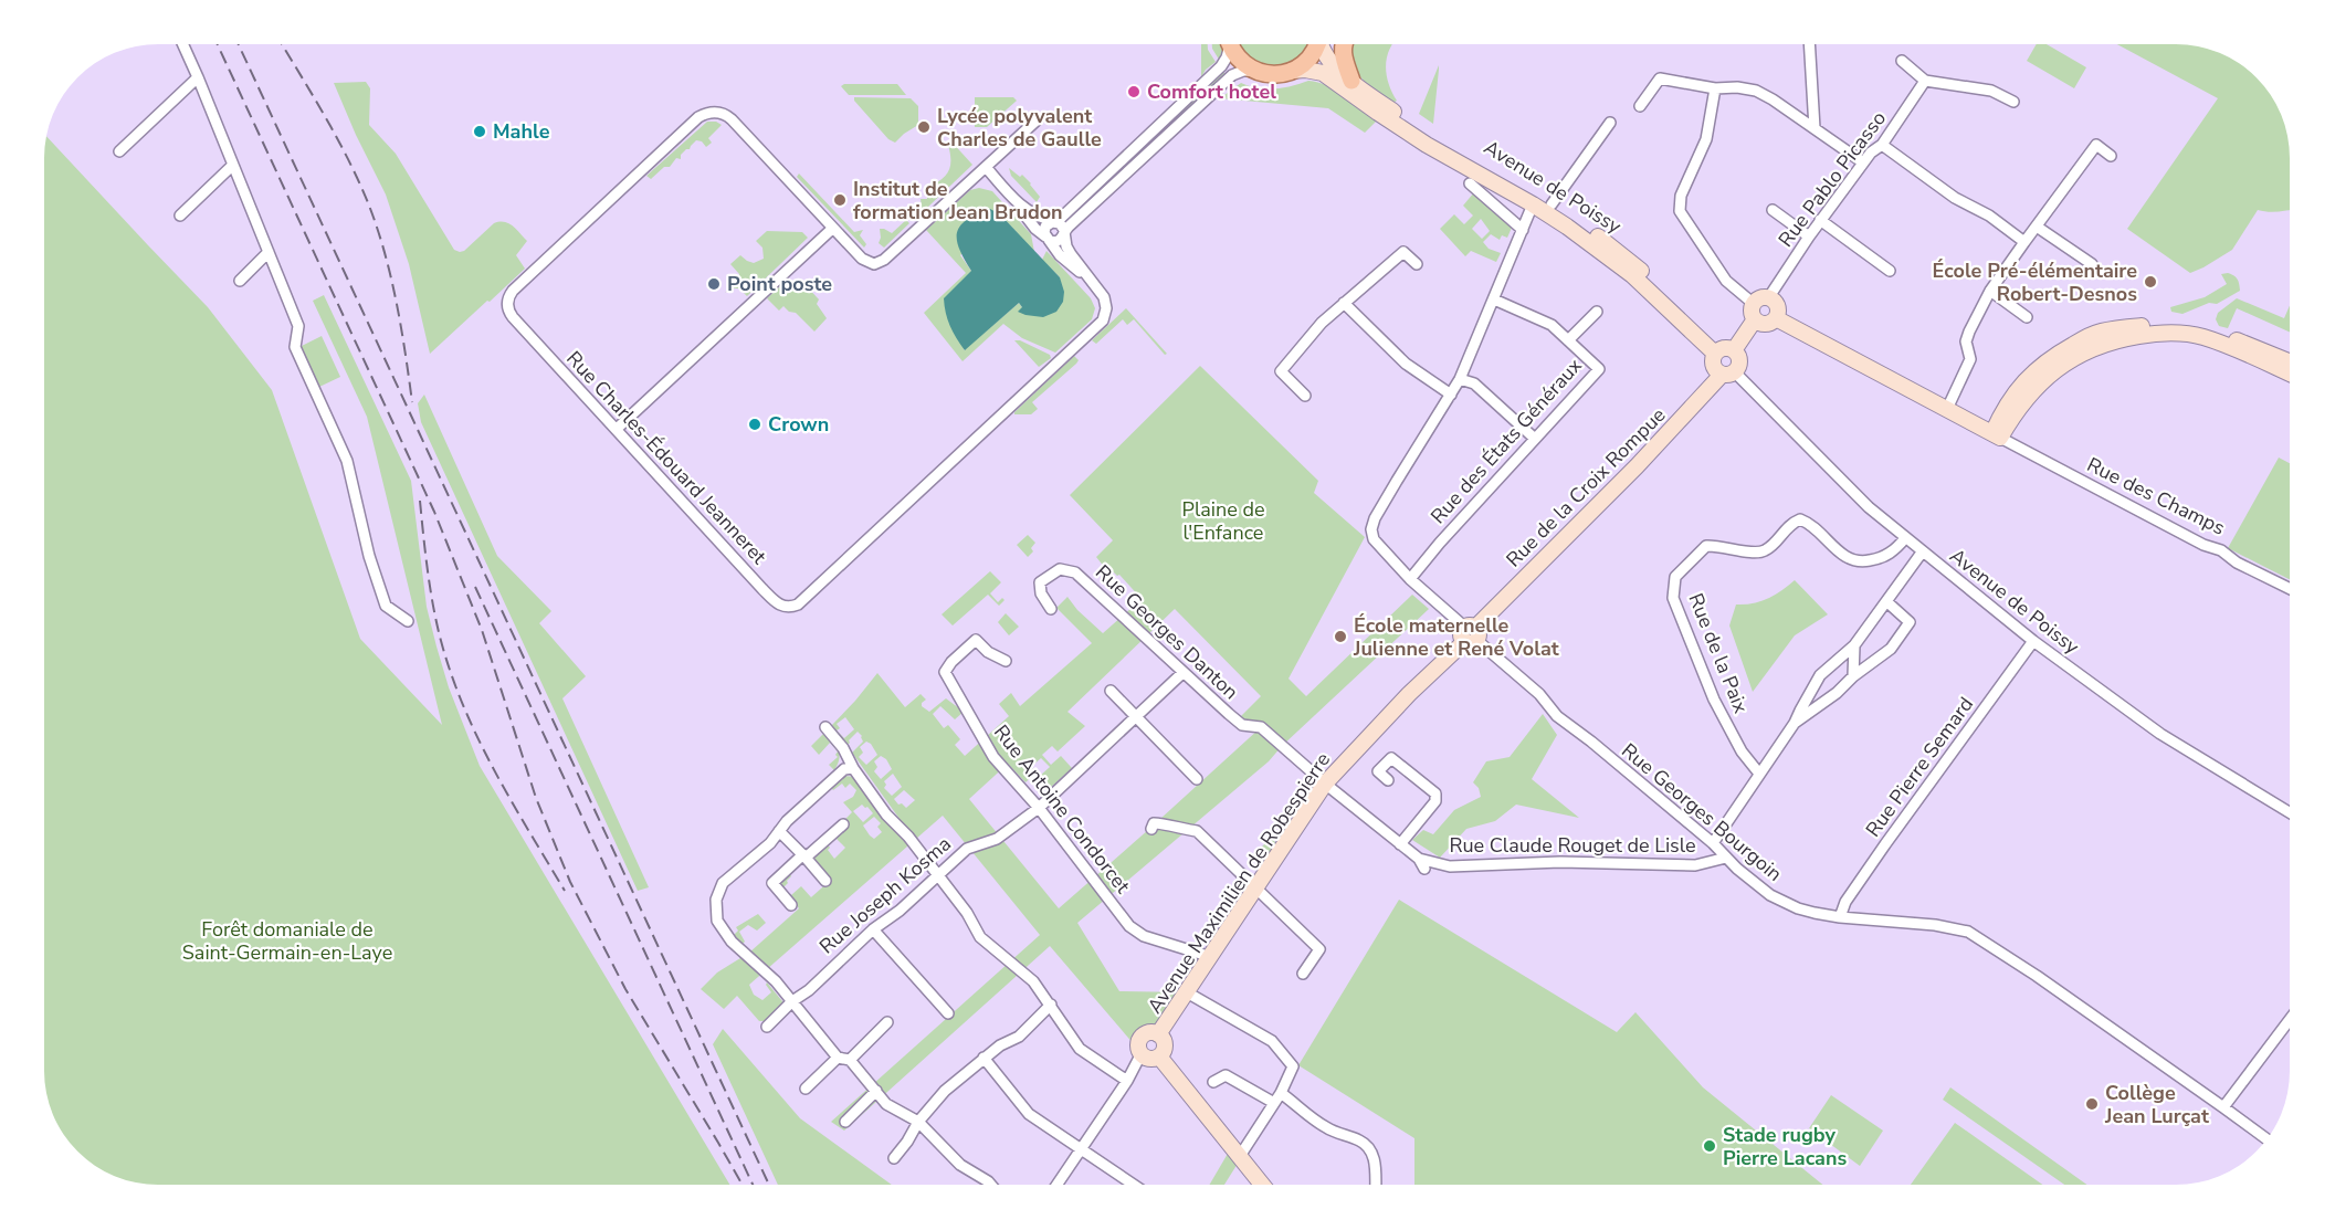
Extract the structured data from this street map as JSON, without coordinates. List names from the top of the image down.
{
  "streets": {
    "street": [
      "Rue Pablo Picasso",
      "Avenue de Poissy",
      "Rue des États Généraux",
      "Rue Charles-Édouard Jeanneret",
      "Rue de la Croix Rompue",
      "Rue des Champs",
      "Rue Georges Danton",
      "Rue de la Paix",
      "Rue Pierre Semard",
      "Rue Antoine Condorcet",
      "Rue Georges Bourgoin",
      "Rue Claude Rouget de Lisle",
      "Avenue Maximilien de Robespierre",
      "Rue Joseph Kosma"
    ]
  },
  "crossings": [
    ["Avenue de Poissy", "Rue de la Croix Rompue"],
    ["Avenue de Poissy", "Rue de la Paix"],
    ["Avenue de Poissy", "Rue Pierre Semard"],
    ["Rue des États Généraux", "Rue Georges Bourgoin"],
    ["Rue de la Croix Rompue", "Rue Georges Bourgoin"],
    ["Rue de la Croix Rompue", "Avenue Maximilien de Robespierre"],
    ["Rue Georges Danton", "Rue Claude Rouget de Lisle"],
    ["Rue Georges Danton", "Avenue Maximilien de Robespierre"],
    ["Rue Georges Danton", "Rue Joseph Kosma"],
    ["Rue Pierre Semard", "Rue Georges Bourgoin"],
    ["Rue Antoine Condorcet", "Avenue Maximilien de Robespierre"],
    ["Rue Antoine Condorcet", "Rue Joseph Kosma"],
    ["Rue Georges Bourgoin", "Rue Claude Rouget de Lisle"],
    ["Rue Georges Bourgoin", "Avenue Maximilien de Robespierre"]
  ],
  "parks": ["Plaine de l'Enfance", "Forêt domaniale de Saint-Germain-en-Laye"],
  "places": [
    "Comfort hotel",
    "Lycée polyvalent Charles de Gaulle",
    "Mahle",
    "Institut de formation Jean Brudon",
    "École Pré-élémentaire Robert-Desnos",
    "Point poste",
    "Crown",
    "École maternelle Julienne et René Volat",
    "Collège Jean Lurçat",
    "Stade rugby Pierre Lacans"
  ]
}
